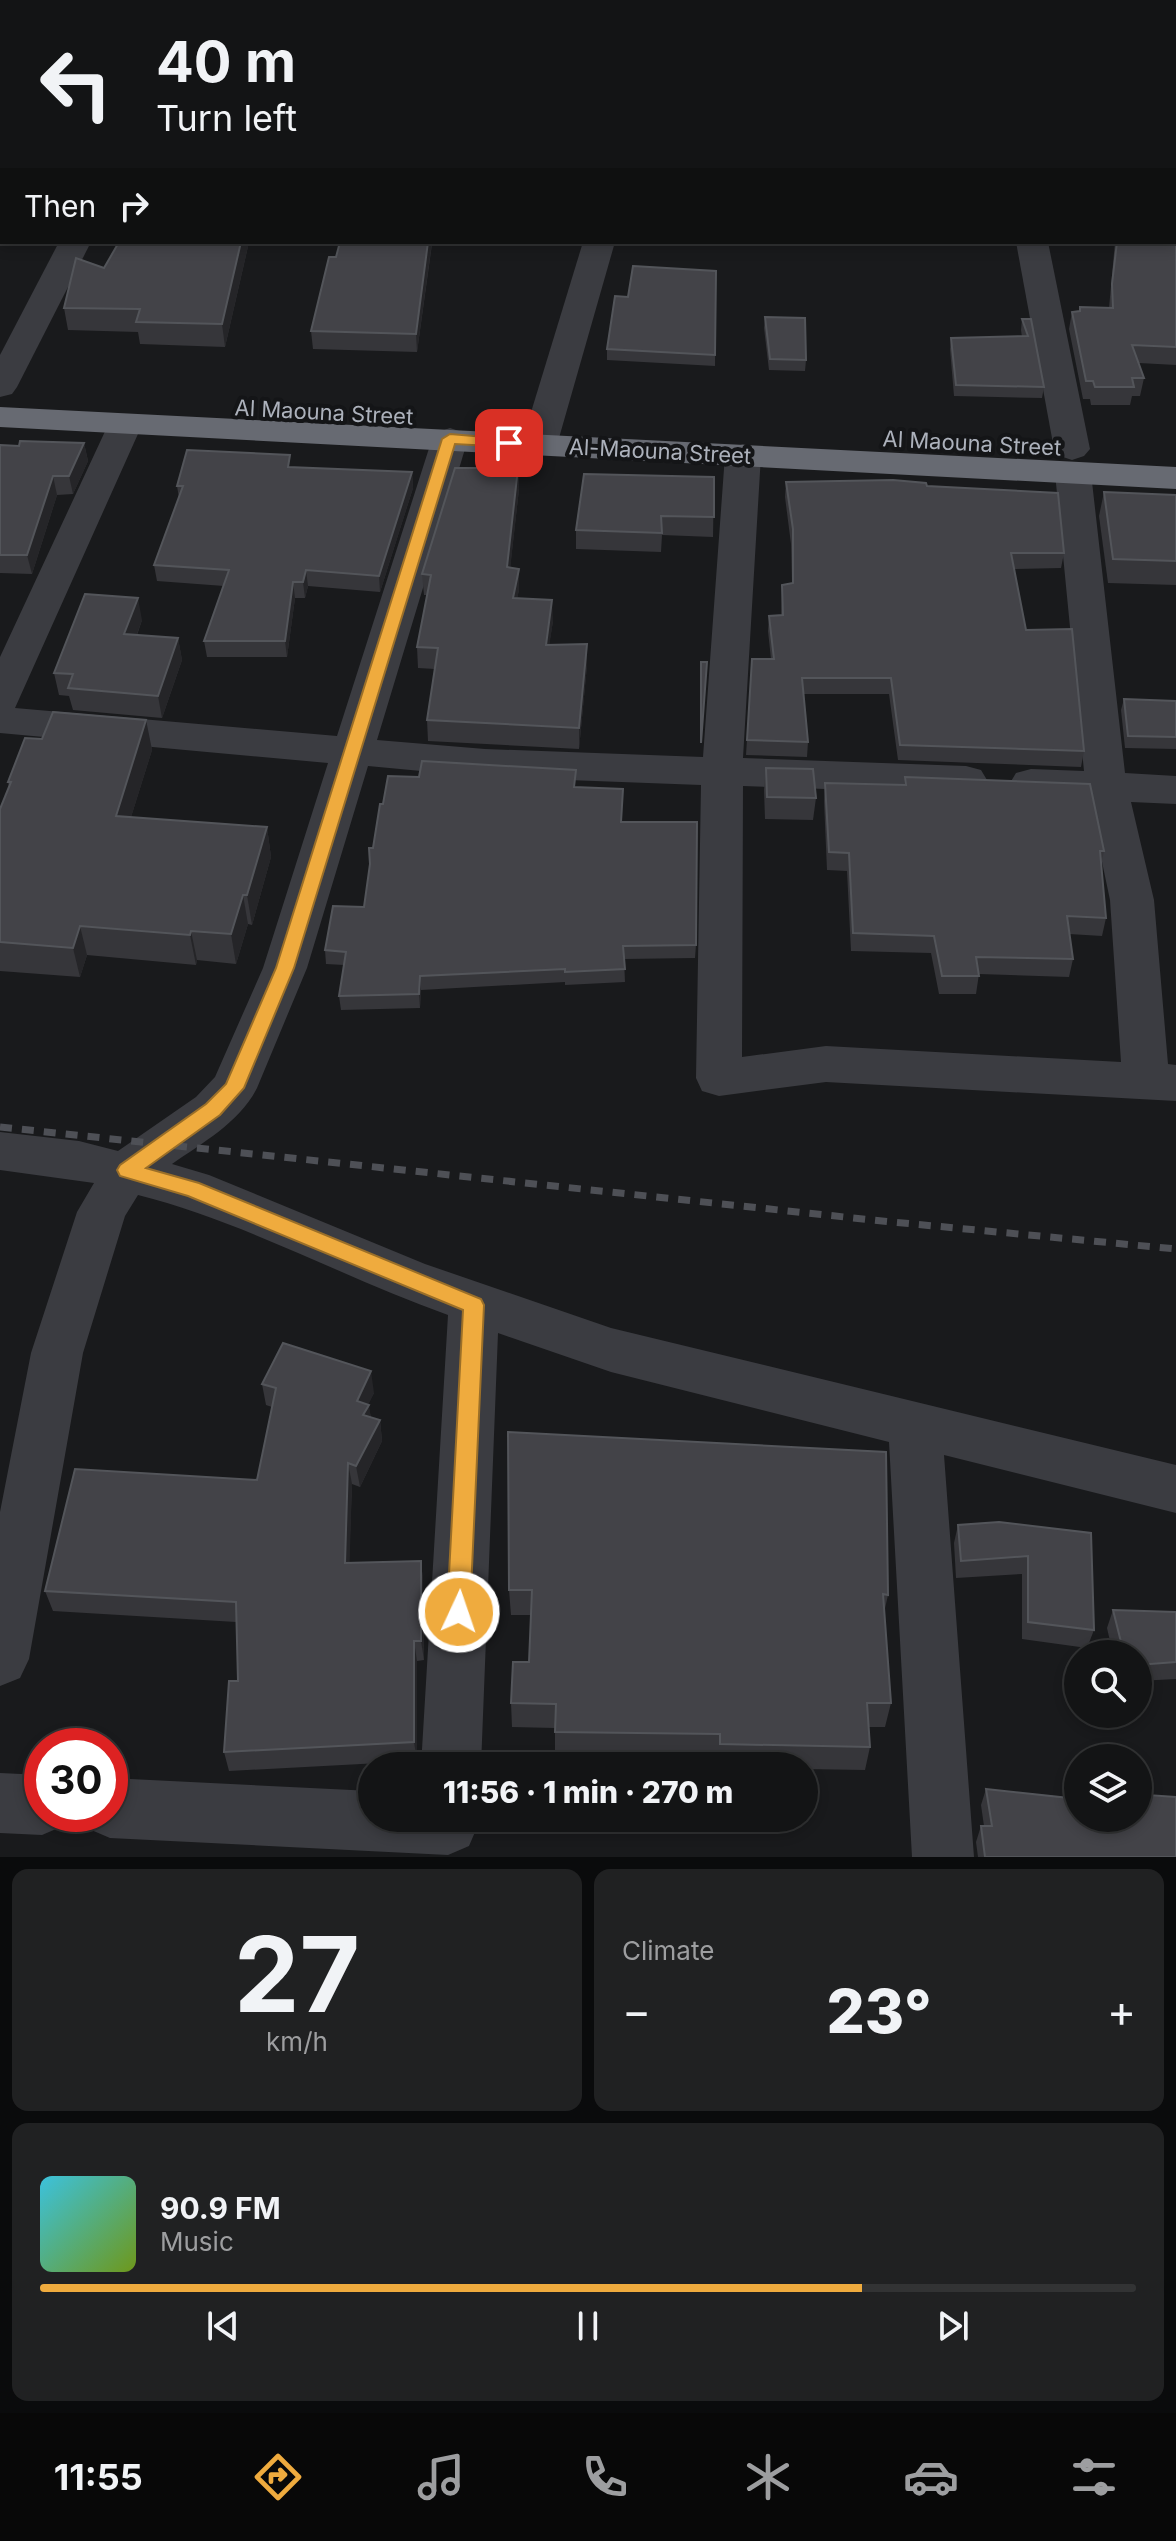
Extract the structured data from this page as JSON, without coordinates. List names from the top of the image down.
{
  "streets": {
    "highway": ["Al Maouna Street", "Al-Maouna Street"]
  },
  "crossings": [
    ["Al Maouna Street", "Al-Maouna Street"]
  ],
  "page": {
    "turn": ["40 m", "Turn left"],
    "then": "Then",
    "limit": "30",
    "trip": "11:56 · 1 min · 270 m",
    "tile": [
      ["27", "km/h"],
      "Climate"
    ],
    "heat": ["−", "23°", "+"],
    "song": ["90.9 FM", "Music"],
    "tabs": "11:55"
  }
}
